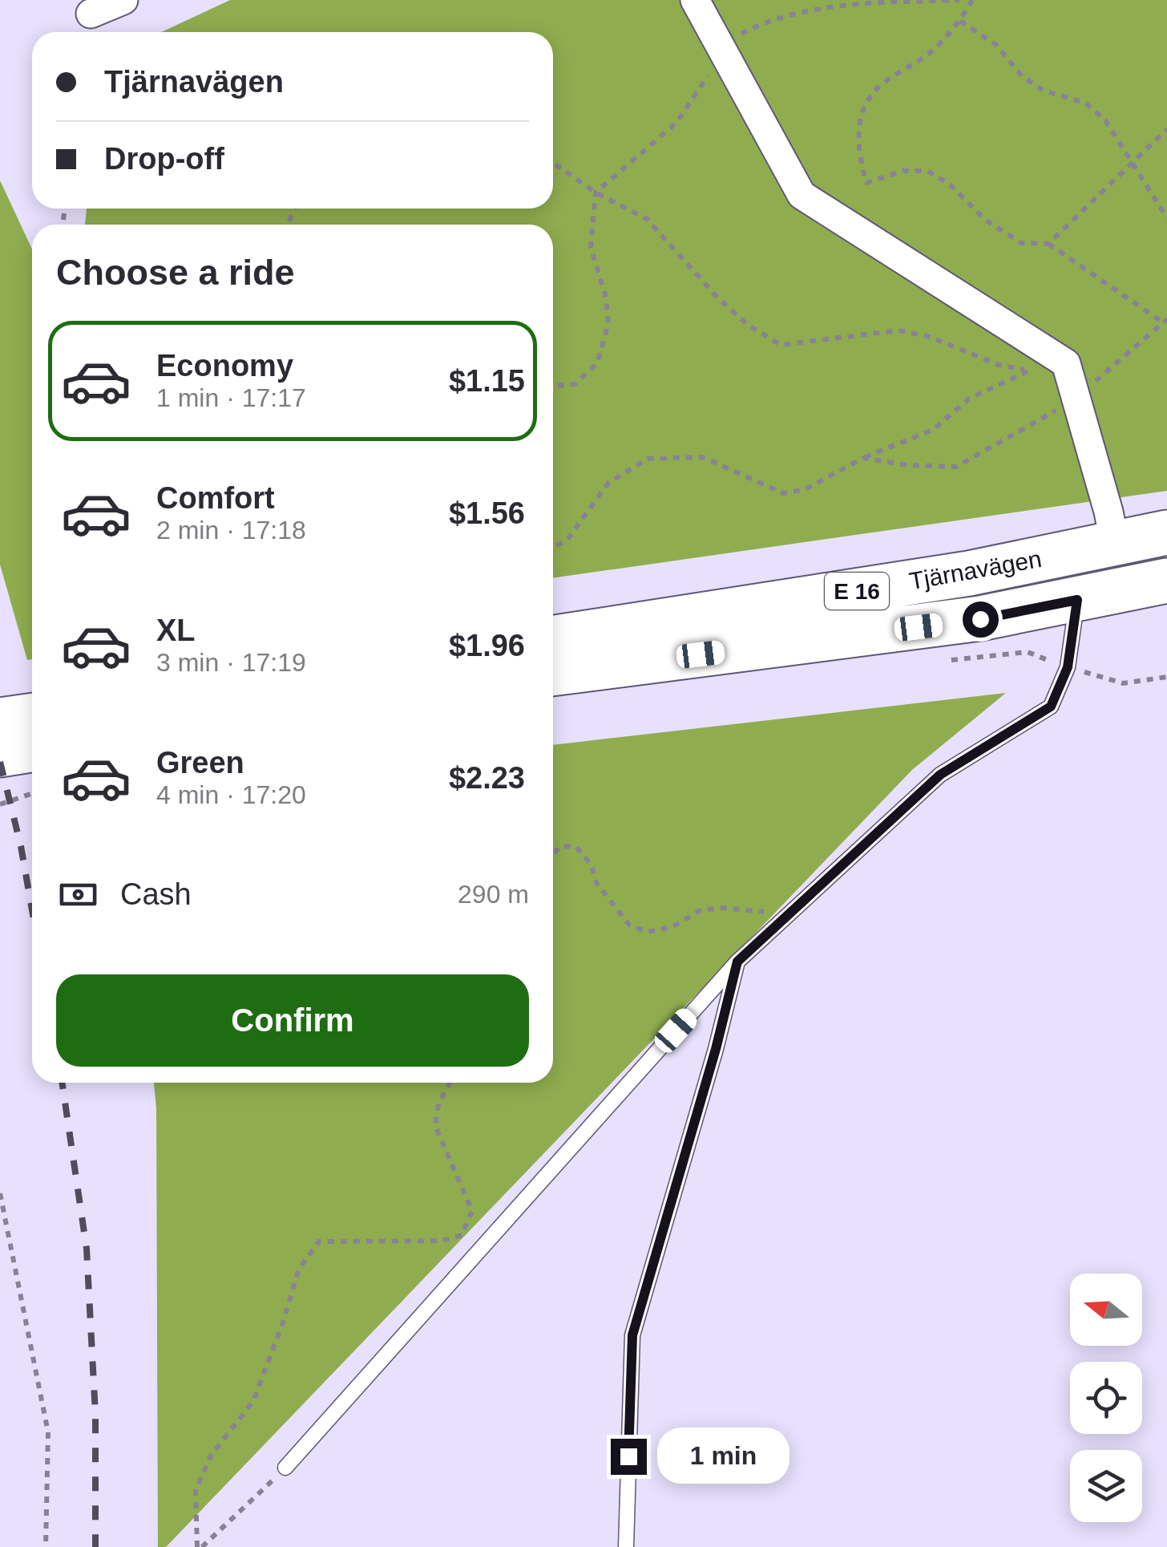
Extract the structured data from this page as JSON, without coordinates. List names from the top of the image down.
{
  "streets": {
    "highway": ["Tjärnavägen", "E 16"]
  },
  "north": "left",
  "page": {
    "banner": ["Tjärnavägen", "Drop-off"],
    "heading": "Choose a ride",
    "list": [
      {
        "name": "Economy",
        "note": "1 min · 17:17",
        "value": "$1.15"
      },
      {
        "name": "Comfort",
        "note": "2 min · 17:18",
        "value": "$1.56"
      },
      {
        "name": "XL",
        "note": "3 min · 17:19",
        "value": "$1.96"
      },
      {
        "name": "Green",
        "note": "4 min · 17:20",
        "value": "$2.23"
      }
    ],
    "pay": ["Cash", "290 m"],
    "buttons": "Confirm",
    "bubble": "1 min"
  }
}
